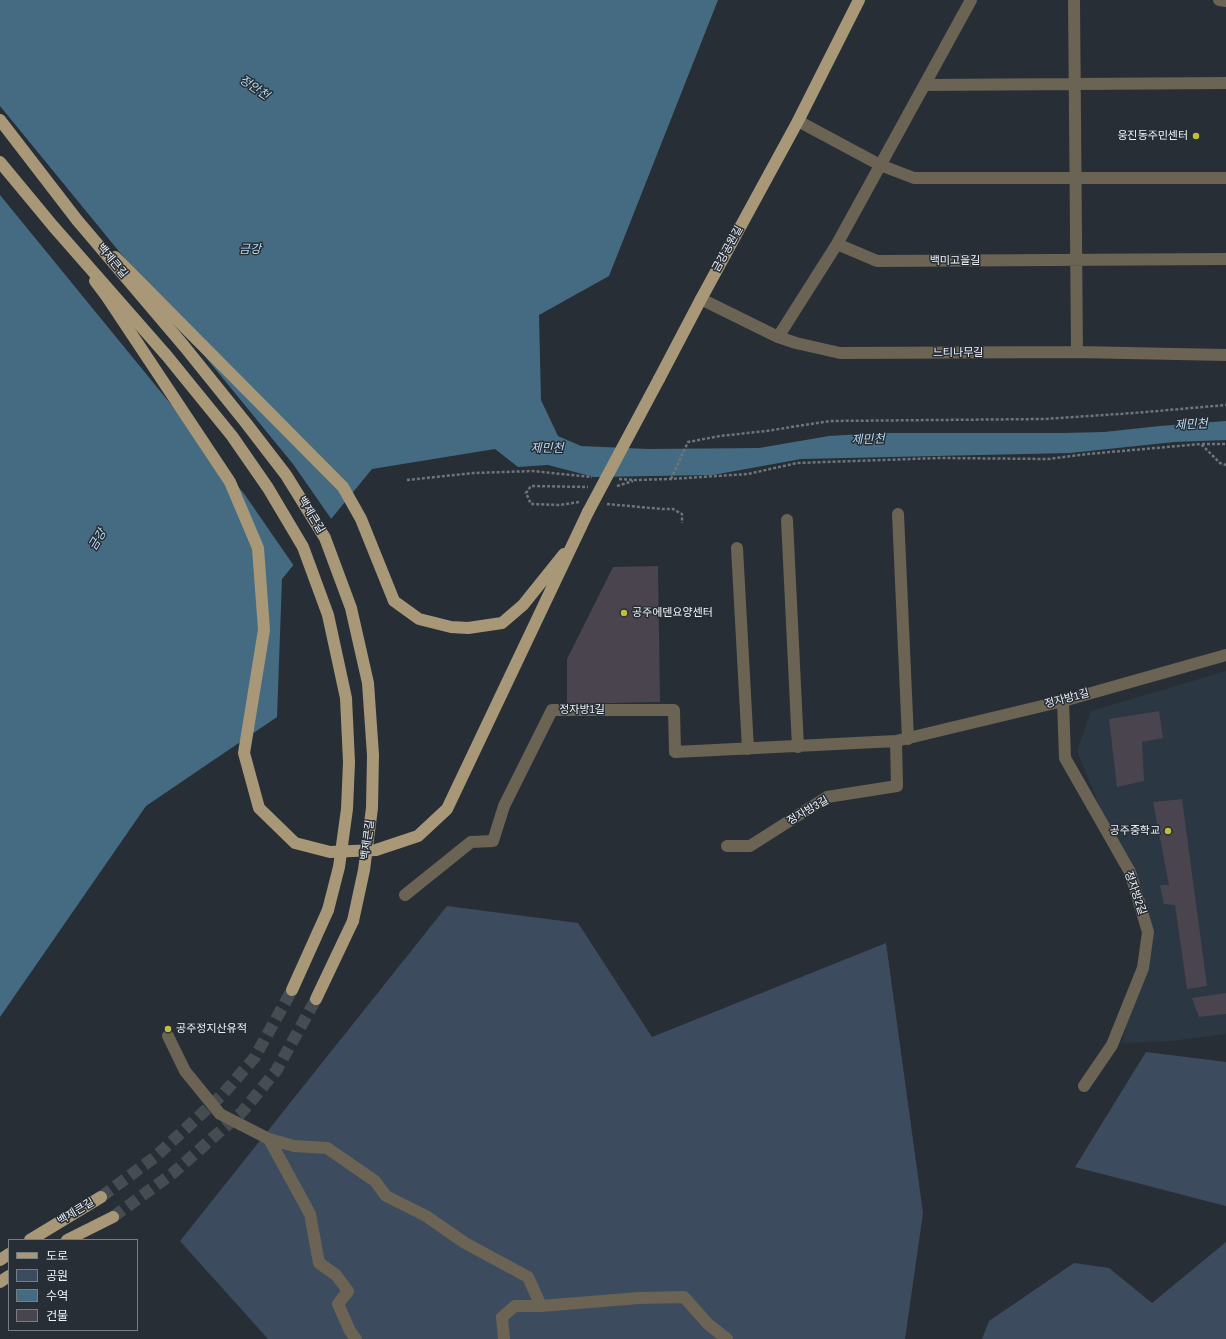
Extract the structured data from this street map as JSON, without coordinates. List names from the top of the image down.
{
  "streets": {
    "main road": ["금강공원길", "백제큰길"],
    "street": [
      "백미고을길",
      "느티나무길",
      "정자방1길",
      "정자방3길",
      "정자방2길"
    ]
  },
  "crossings": [
    ["금강공원길", "느티나무길"],
    ["정자방1길", "정자방3길"],
    ["정자방1길", "정자방2길"]
  ],
  "water": ["정안천", "금강", "제민천"],
  "places": [
    "웅진동주민센터",
    "공주에덴요양센터",
    "공주중학교",
    "공주정지산유적"
  ],
  "legend": [
    "도로",
    "공원",
    "수역",
    "건물"
  ]
}
